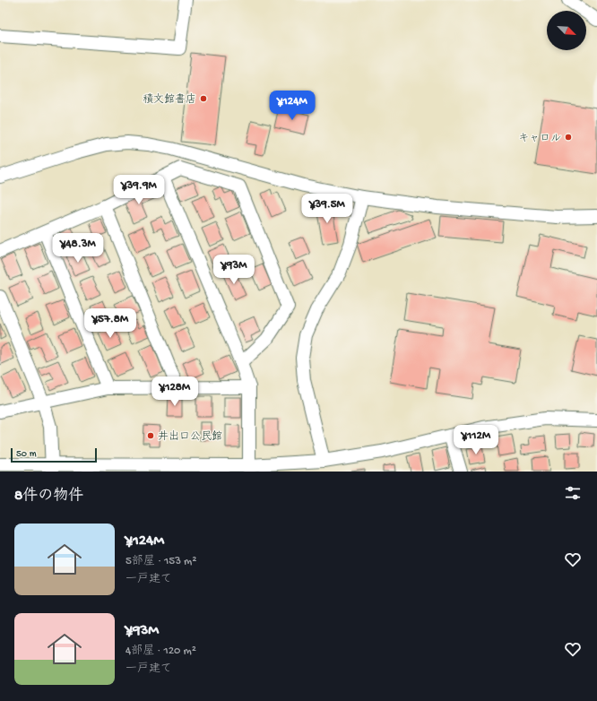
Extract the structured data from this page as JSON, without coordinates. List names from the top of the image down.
{
  "places": ["積文館書店", "キャロル", "井出口公民館"],
  "scale_bar": "50 m",
  "north": "bottom right",
  "page": {
    "price": [
      "¥124M",
      "¥39.9M",
      "¥39.5M",
      "¥48.3M",
      "¥93M",
      "¥57.8M",
      "¥128M",
      "¥112M"
    ],
    "scale": "50 m",
    "heading": "8件の物件",
    "list": [
      {
        "name": "¥124M",
        "note": "5部屋 · 153 m² · 一戸建て"
      },
      {
        "name": "¥93M",
        "note": "4部屋 · 120 m² · 一戸建て"
      }
    ]
  }
}
